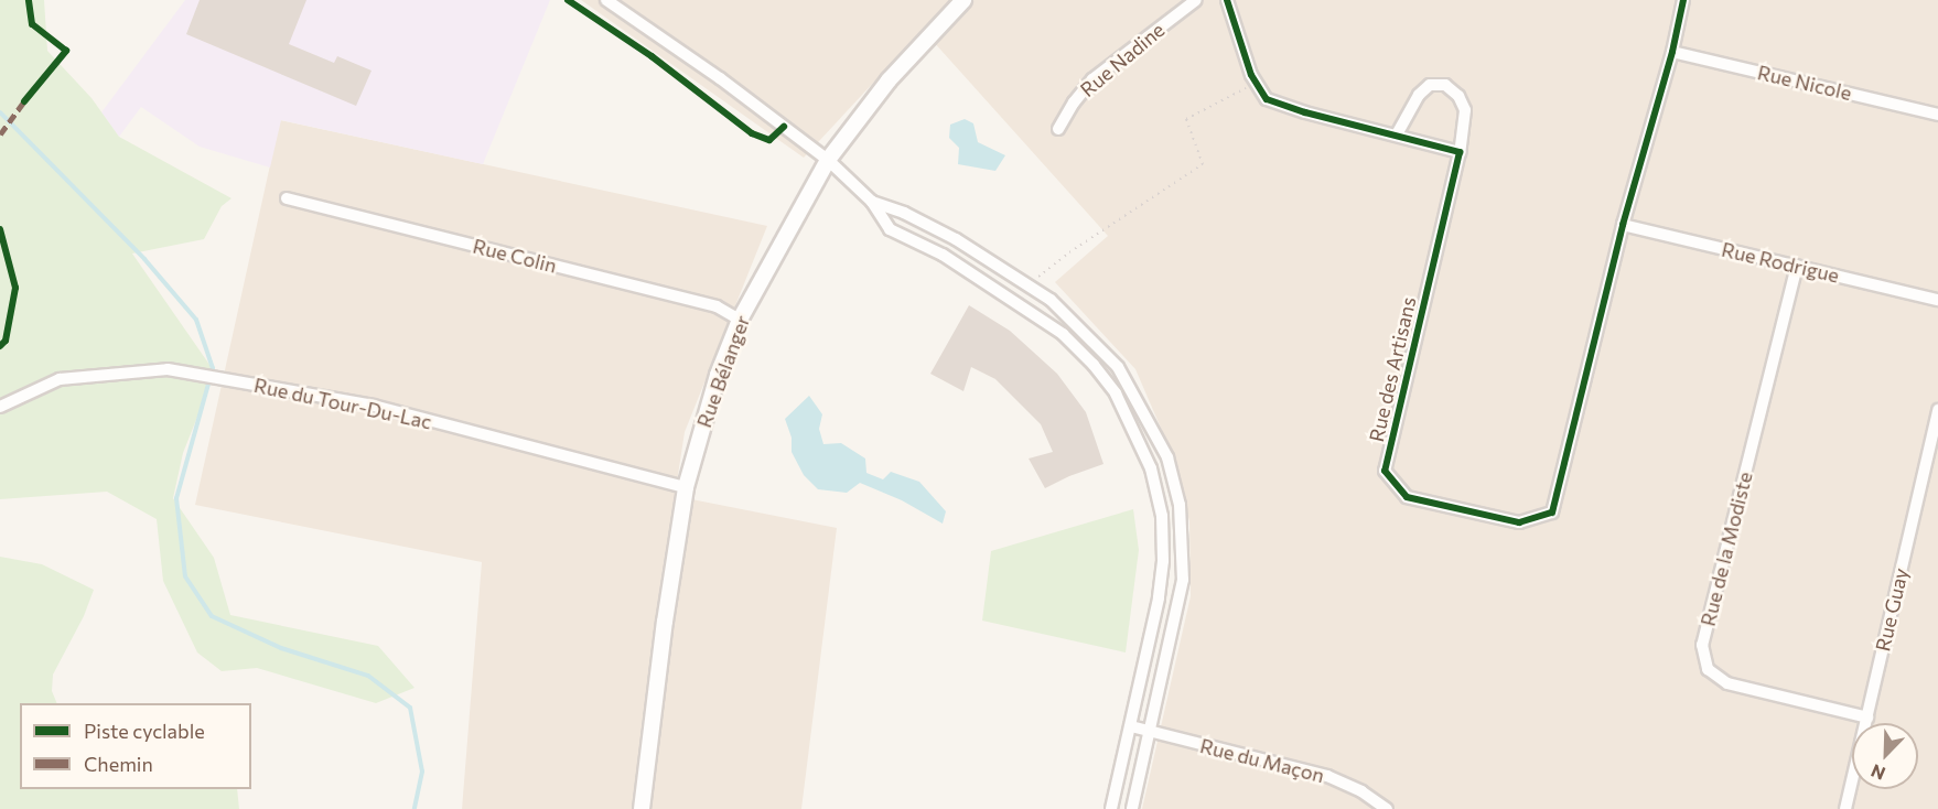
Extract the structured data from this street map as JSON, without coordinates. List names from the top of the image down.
{
  "streets": {
    "street": [
      "Rue Nadine",
      "Rue Nicole",
      "Rue Colin",
      "Rue Rodrigue",
      "Rue des Artisans",
      "Rue Bélanger",
      "Rue du Tour-Du-Lac",
      "Rue de la Modiste",
      "Rue Guay",
      "Rue du Maçon"
    ]
  },
  "crossings": [
    ["Rue Nicole", "Rue des Artisans"],
    ["Rue Colin", "Rue Bélanger"],
    ["Rue Rodrigue", "Rue des Artisans"],
    ["Rue Rodrigue", "Rue de la Modiste"],
    ["Rue Bélanger", "Rue du Tour-Du-Lac"],
    ["Rue de la Modiste", "Rue Guay"]
  ],
  "legend": ["Piste cyclable", "Chemin"],
  "north": "bottom left"
}
